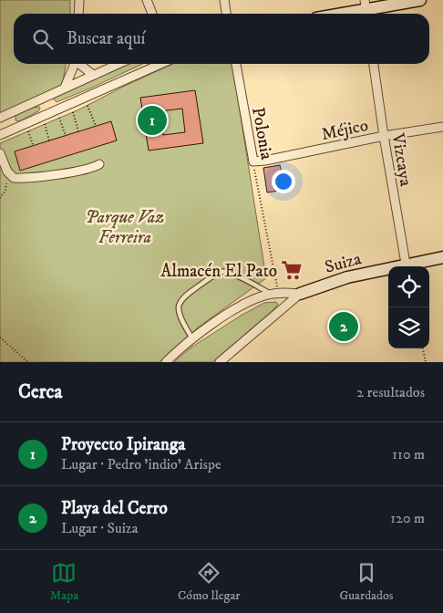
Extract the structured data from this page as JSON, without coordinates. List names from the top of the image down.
{
  "streets": {
    "street": [
      "Méjico",
      "Polonia",
      "Vizcaya",
      "Suiza"
    ]
  },
  "crossings": [
    ["Méjico", "Polonia"],
    ["Méjico", "Vizcaya"],
    ["Polonia", "Suiza"],
    ["Vizcaya", "Suiza"]
  ],
  "parks": ["Parque Vaz Ferreira"],
  "places": {
    "supermarket": ["Almacén El Pato"]
  },
  "page": {
    "search": "Buscar aquí",
    "pins": ["1", "2"],
    "heading": ["Cerca", "2 resultados"],
    "list": [
      {
        "mark": "1",
        "name": "Proyecto Ipiranga",
        "note": "Lugar · Pedro 'indio' Arispe",
        "value": "110 m"
      },
      {
        "mark": "2",
        "name": "Playa del Cerro",
        "note": "Lugar · Suiza",
        "value": "120 m"
      }
    ],
    "nav": ["Mapa", "Cómo llegar", "Guardados"]
  }
}
